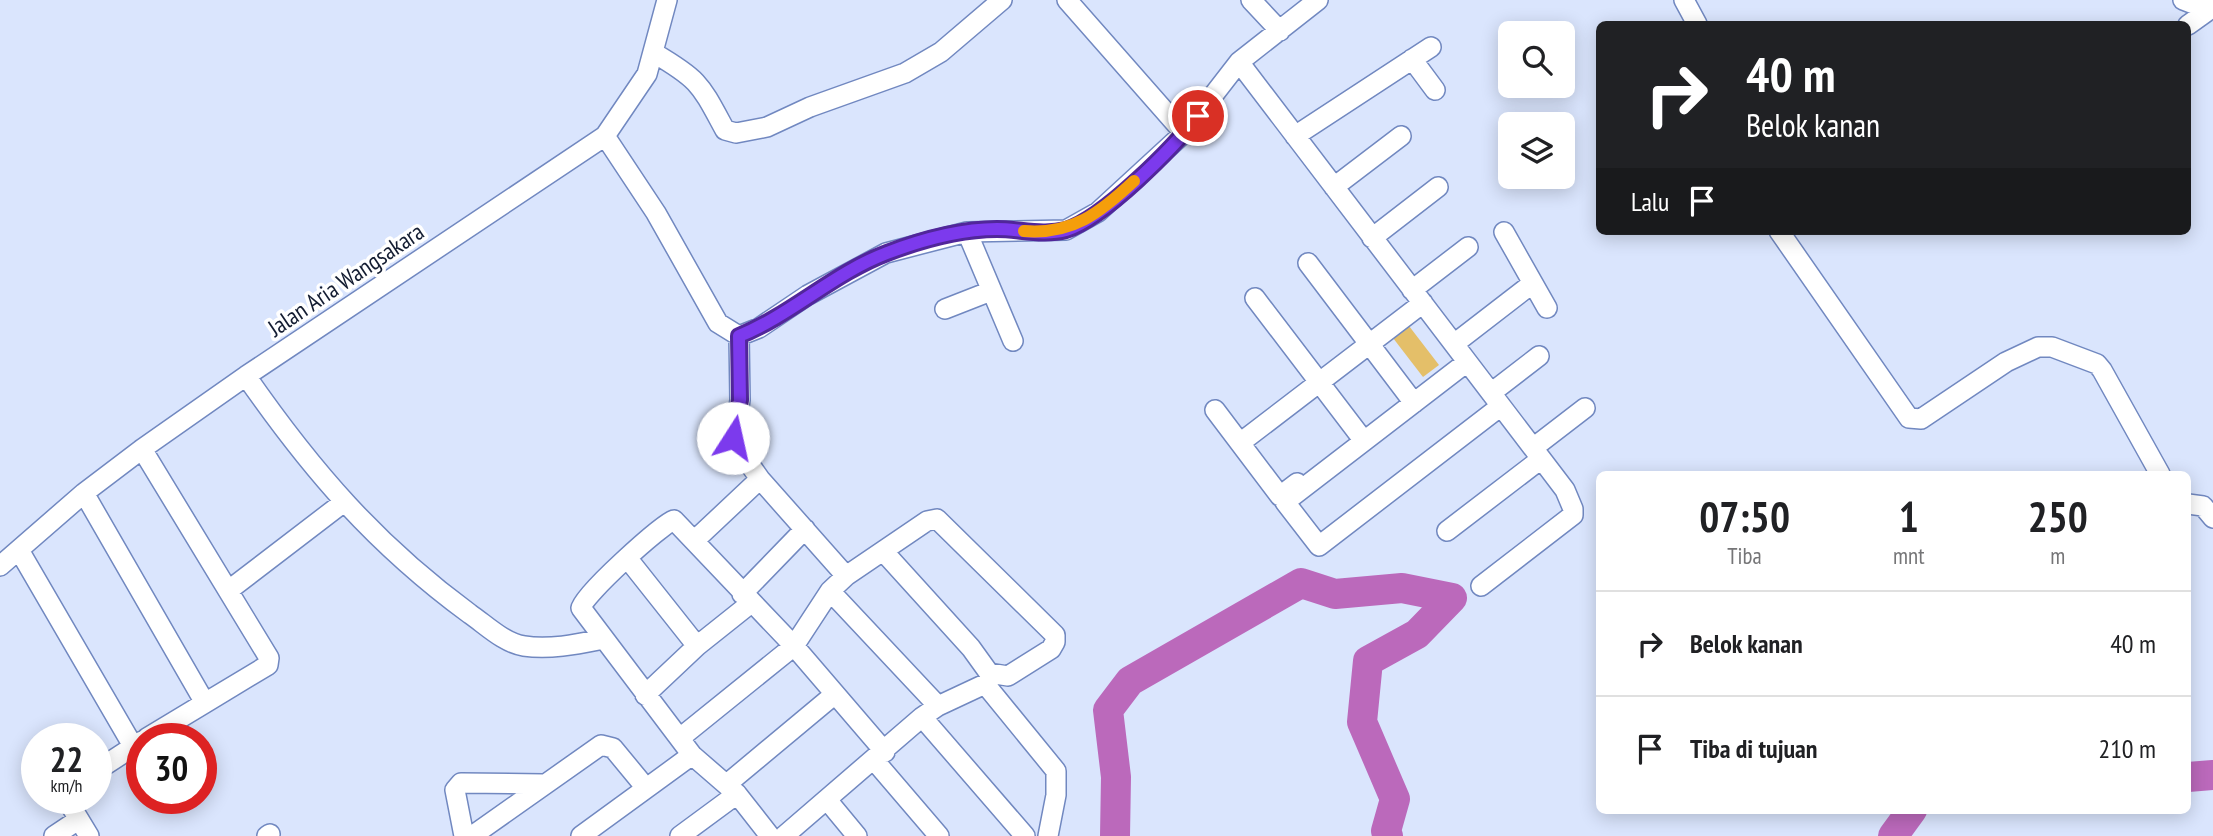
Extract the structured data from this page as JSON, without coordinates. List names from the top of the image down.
{
  "streets": {
    "street": ["Jalan Aria Wangsakara"]
  },
  "page": {
    "turn": ["40 m", "Belok kanan"],
    "then": "Lalu",
    "eta": [
      "07:50",
      "Tiba",
      "1",
      "mnt",
      "250",
      "m"
    ],
    "list": [
      {
        "name": "Belok kanan",
        "value": "40 m"
      },
      {
        "name": "Tiba di tujuan",
        "value": "210 m"
      }
    ],
    "speed": "22 km/h",
    "limit": "30"
  }
}
